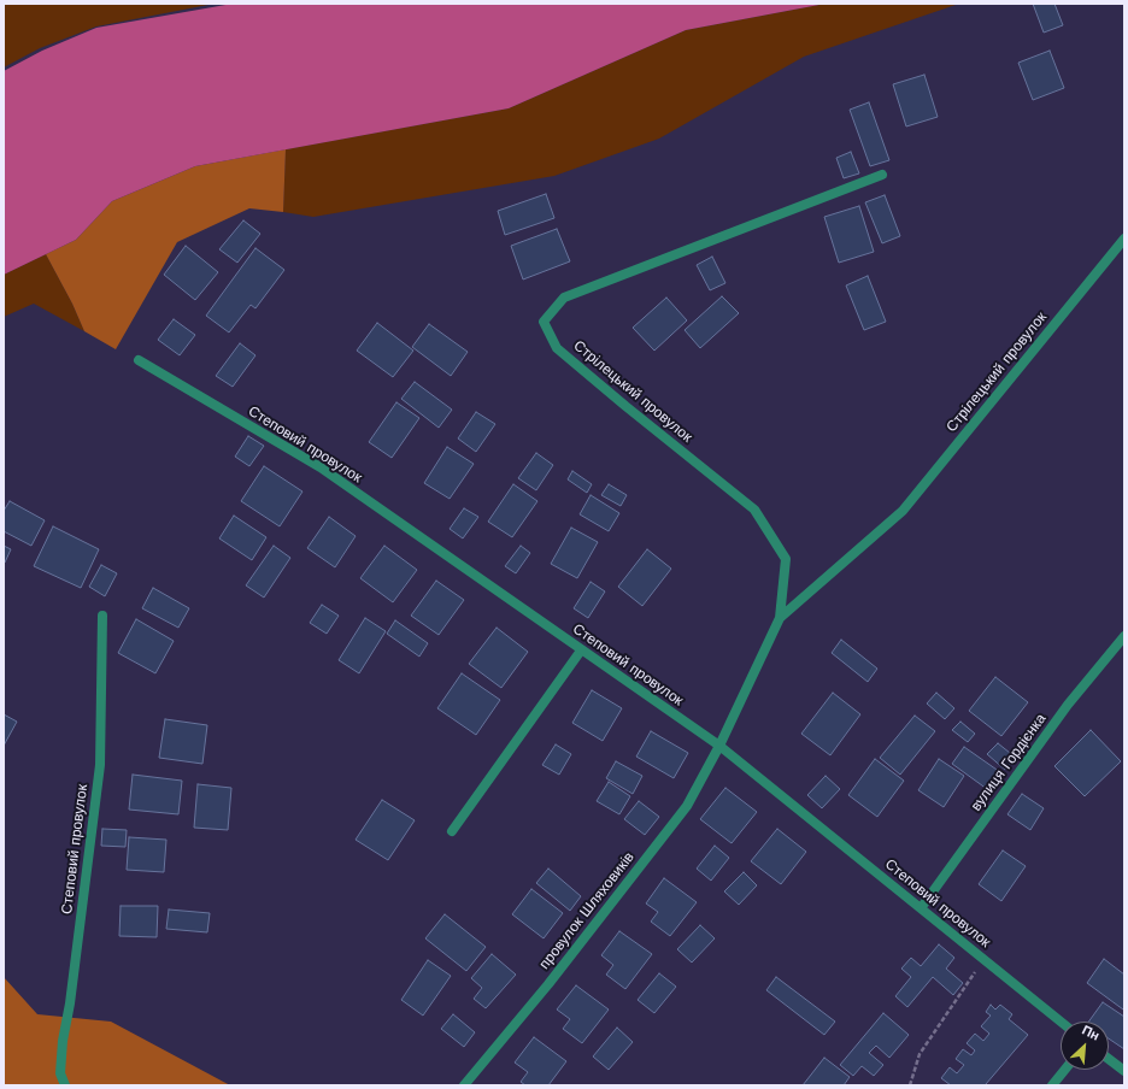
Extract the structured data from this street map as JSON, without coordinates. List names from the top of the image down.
{
  "streets": {
    "street": [
      "Стрілецький провулок",
      "Степовий провулок",
      "вулиця Гордієнка",
      "провулок Шляховиків"
    ]
  },
  "crossings": [
    ["Стрілецький провулок", "Степовий провулок"],
    ["Стрілецький провулок", "провулок Шляховиків"],
    ["Степовий провулок", "вулиця Гордієнка"],
    ["Степовий провулок", "провулок Шляховиків"]
  ],
  "north": "top right"
}
